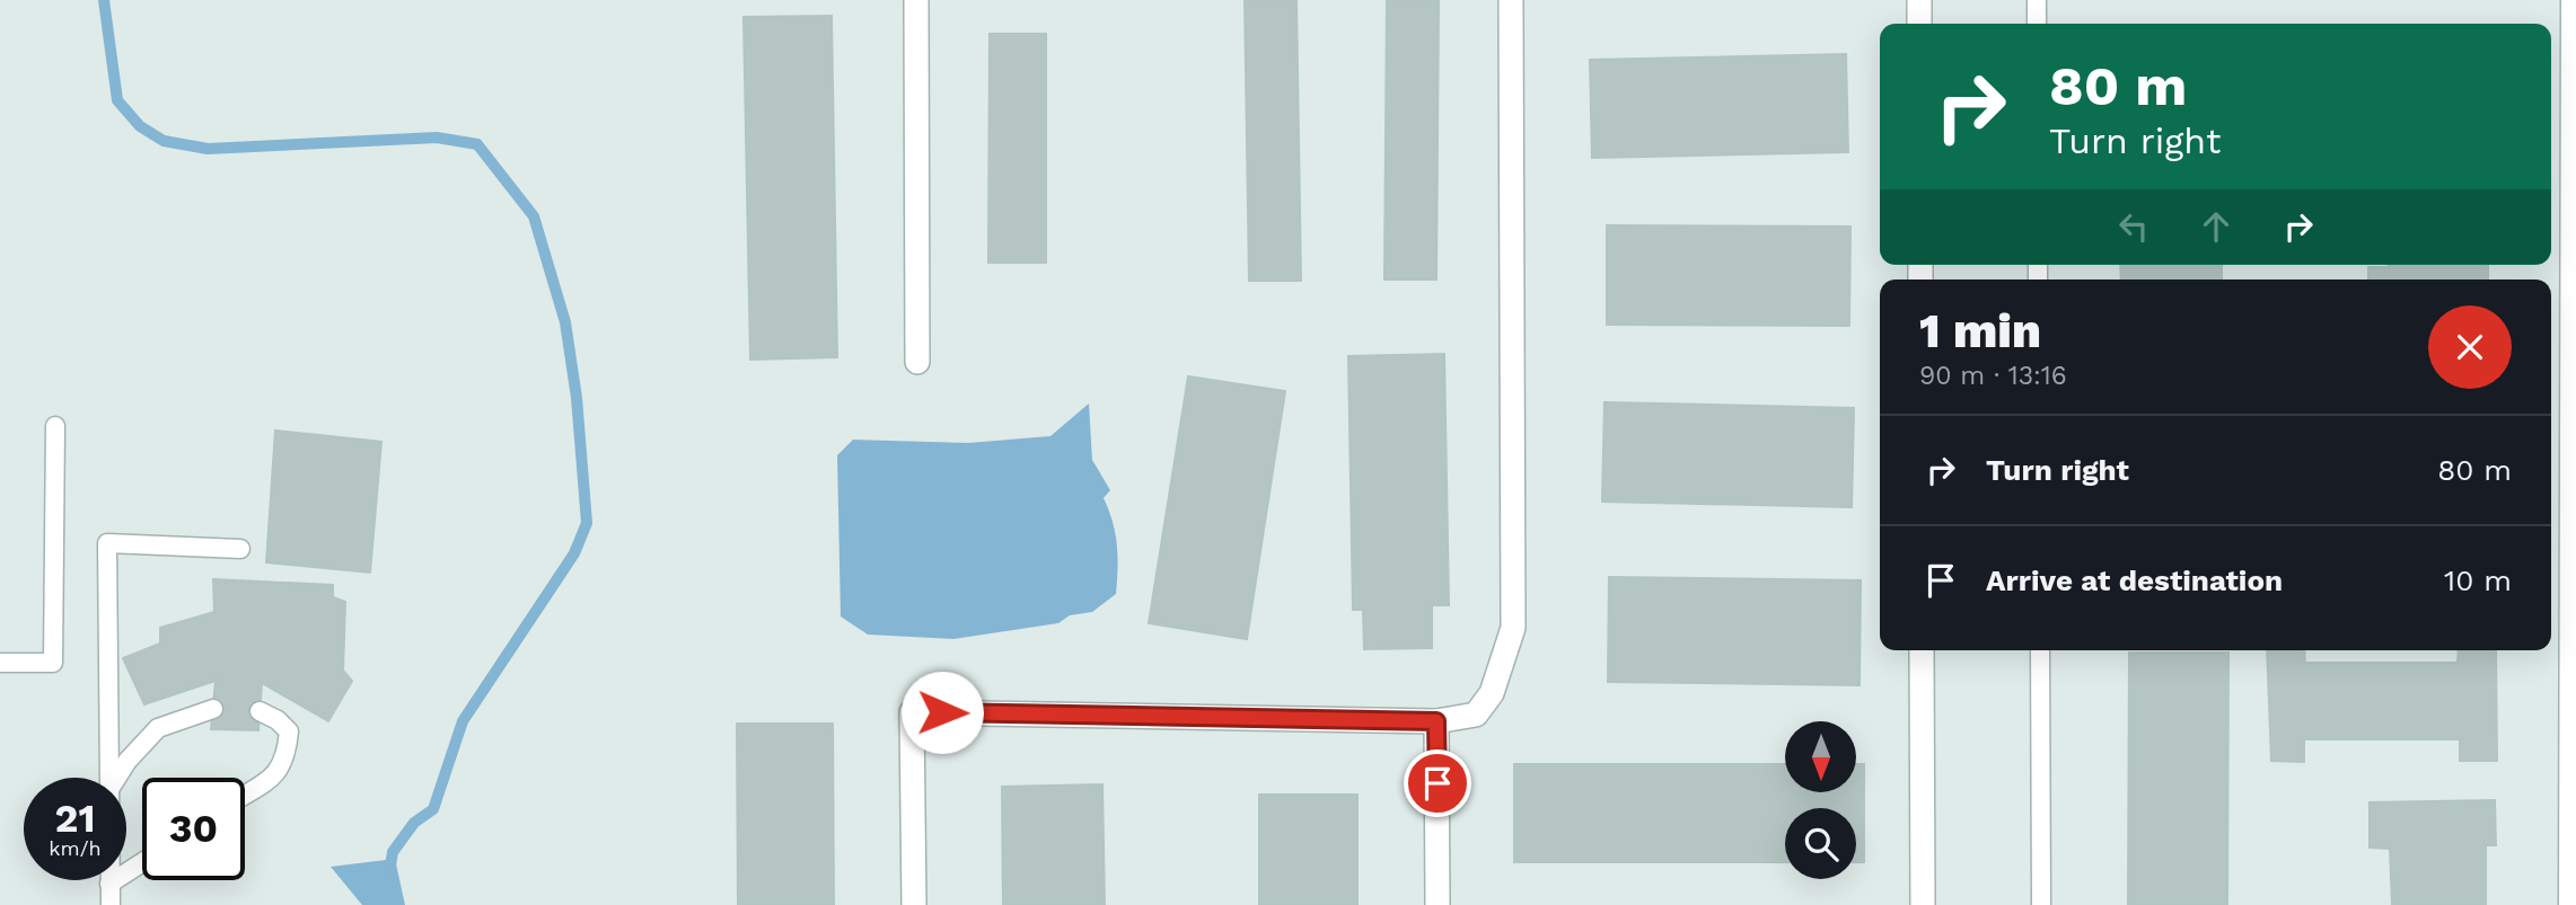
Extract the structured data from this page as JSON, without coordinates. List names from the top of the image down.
{
  "north": "bottom",
  "page": {
    "turn": ["80 m", "Turn right"],
    "heading": ["1 min", "90 m · 13:16"],
    "list": [
      {
        "name": "Turn right",
        "value": "80 m"
      },
      {
        "name": "Arrive at destination",
        "value": "10 m"
      }
    ],
    "speed": "21 km/h",
    "limit": "30"
  }
}
